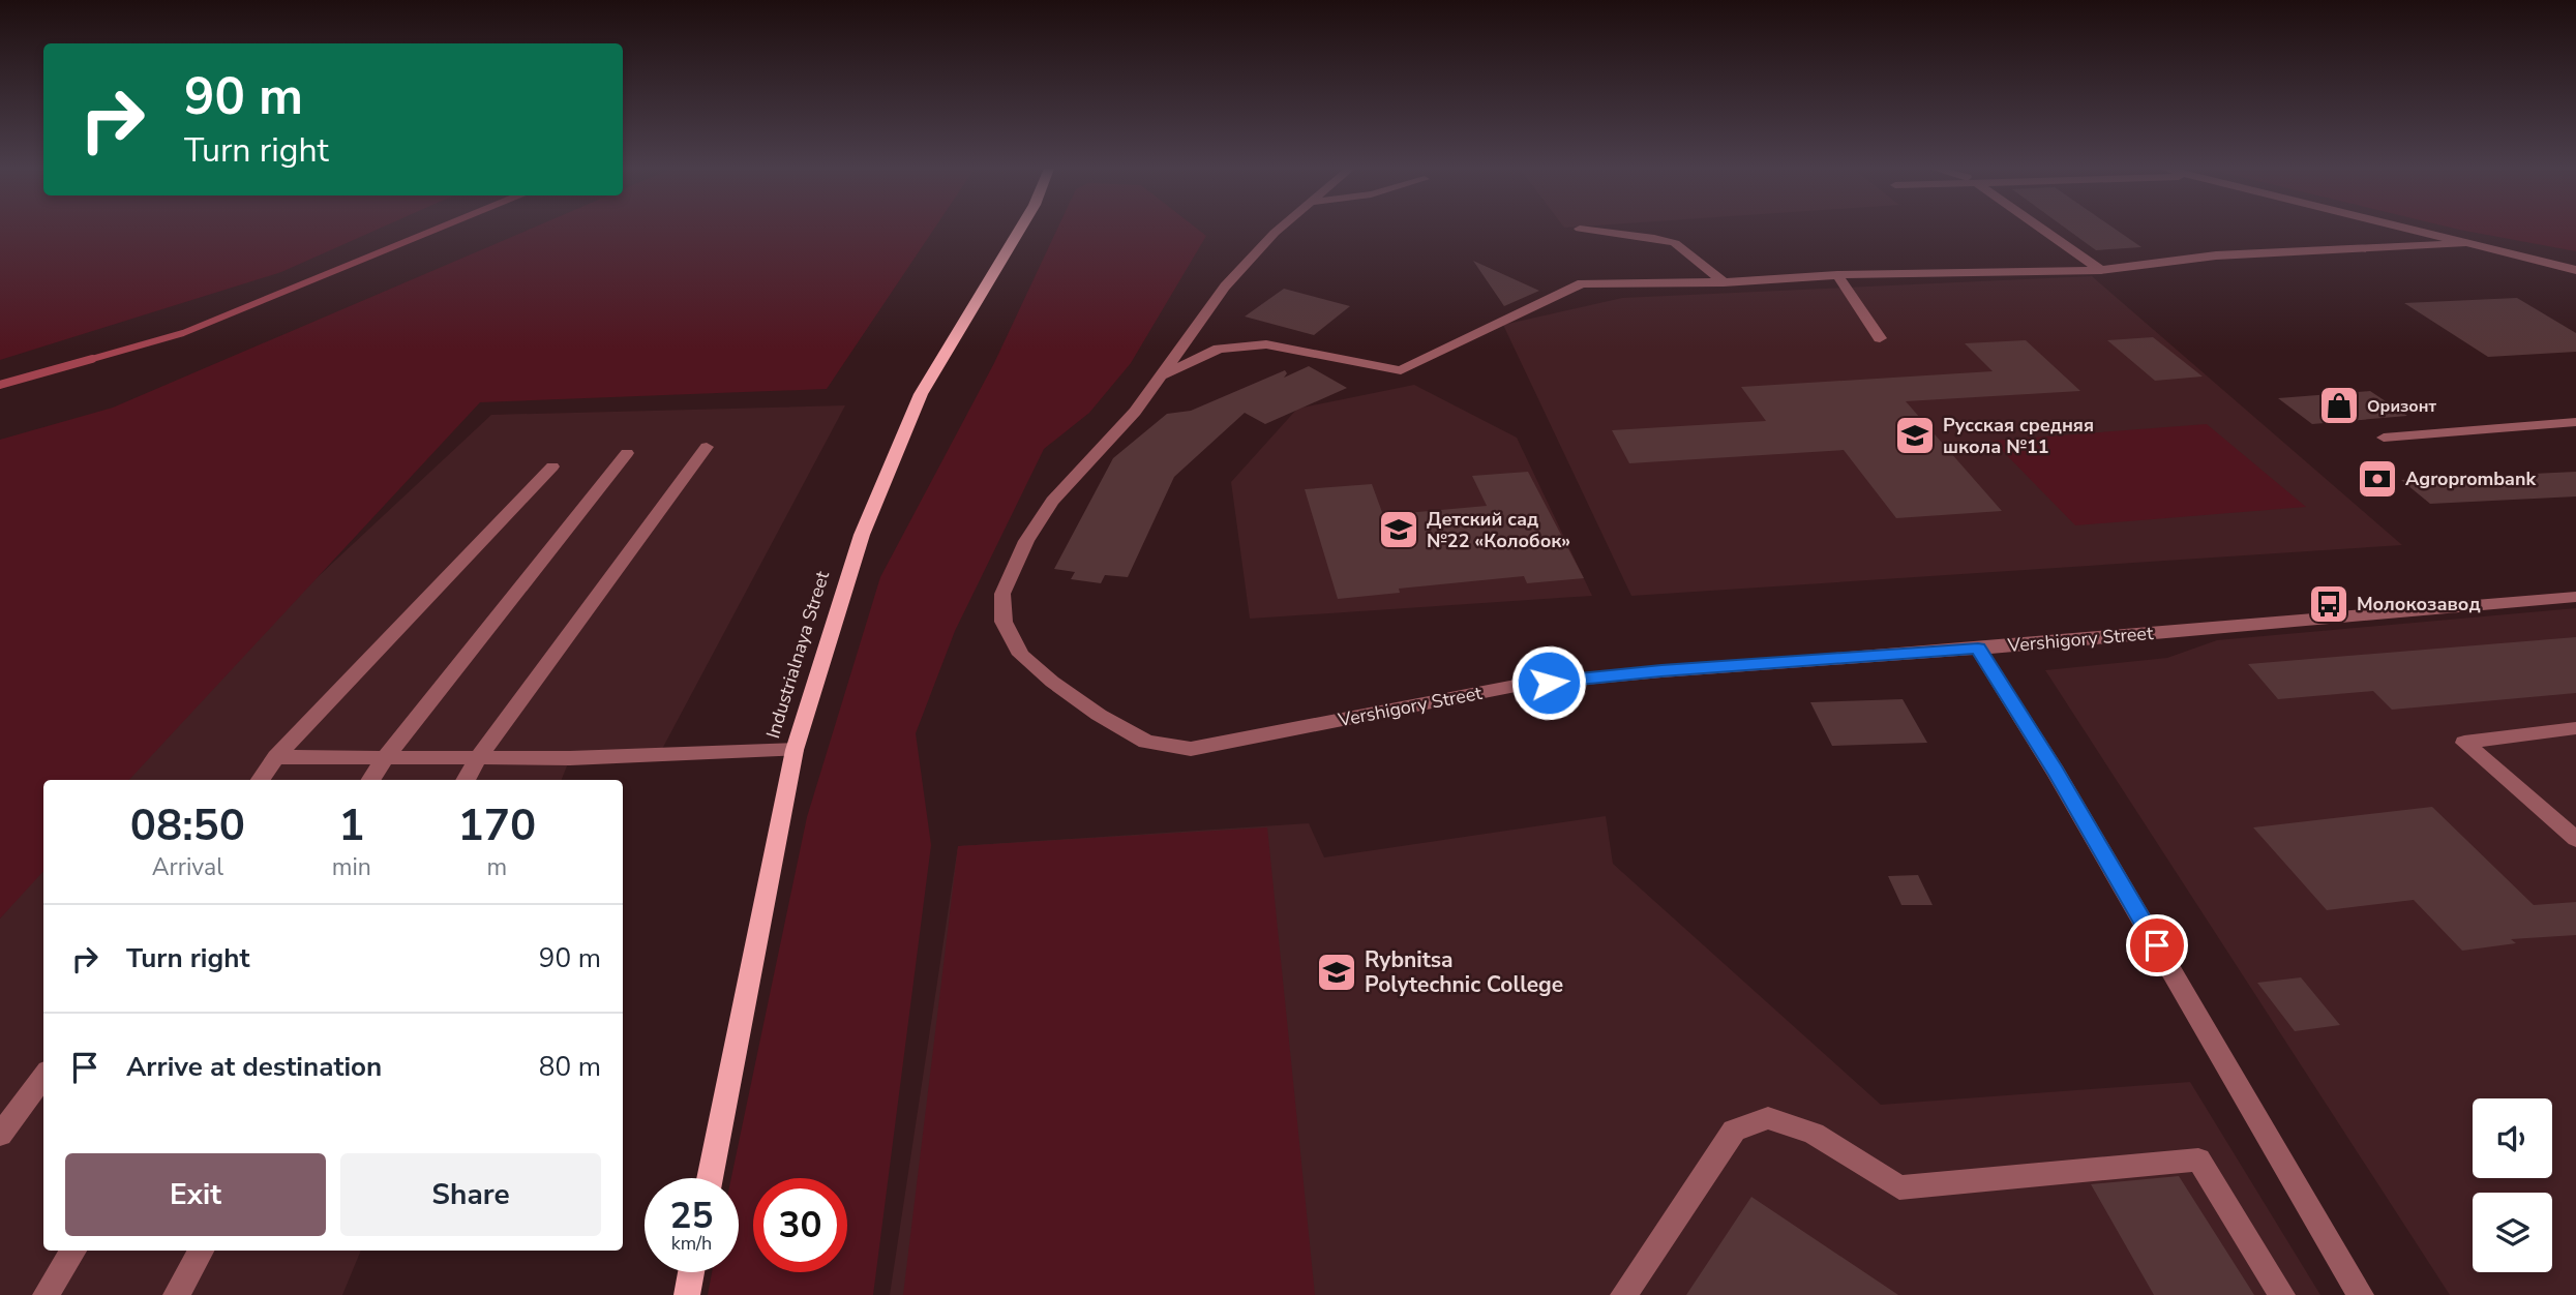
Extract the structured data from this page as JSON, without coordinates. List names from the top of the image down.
{
  "streets": {
    "main road": ["Industrialnaya Street"],
    "street": ["Vershigory Street"]
  },
  "places": {
    "shop": ["Оризонт"],
    "school or university": ["Русская средняя школа №11", "Детский сад №22 «Колобок»", "Rybnitsa Polytechnic College"],
    "bank": ["Agroprombank"],
    "bus stop": ["Молокозавод"]
  },
  "page": {
    "turn": ["90 m", "Turn right"],
    "eta": [
      "08:50",
      "Arrival",
      "1",
      "min",
      "170",
      "m"
    ],
    "list": [
      {
        "name": "Turn right",
        "value": "90 m"
      },
      {
        "name": "Arrive at destination",
        "value": "80 m"
      }
    ],
    "buttons": ["Exit", "Share"],
    "speed": "25 km/h",
    "limit": "30"
  }
}
